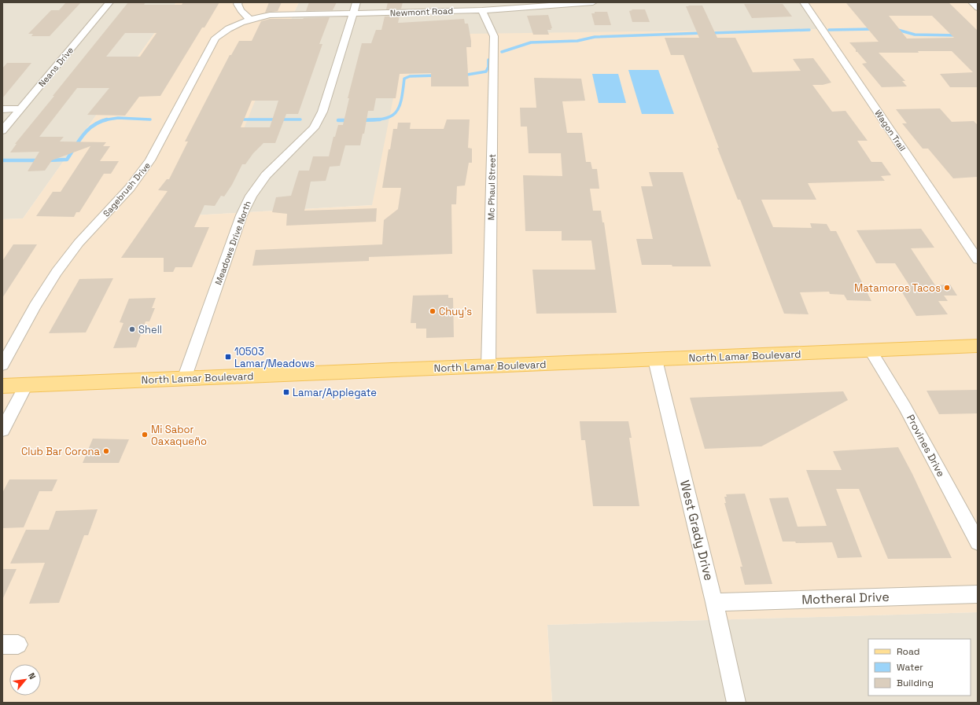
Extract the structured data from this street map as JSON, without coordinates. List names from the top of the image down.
{
  "streets": {
    "main road": ["North Lamar Boulevard"],
    "street": [
      "Newmont Road",
      "Neans Drive",
      "Wagon Trail",
      "Mc Phaul Street",
      "Sagebrush Drive",
      "Meadows Drive North",
      "Provines Drive",
      "West Grady Drive",
      "Motheral Drive"
    ]
  },
  "crossings": [
    ["Newmont Road", "Mc Phaul Street"],
    ["Newmont Road", "Sagebrush Drive"],
    ["Newmont Road", "Meadows Drive North"],
    ["Mc Phaul Street", "North Lamar Boulevard"],
    ["Meadows Drive North", "North Lamar Boulevard"],
    ["North Lamar Boulevard", "Provines Drive"],
    ["North Lamar Boulevard", "West Grady Drive"],
    ["West Grady Drive", "Motheral Drive"]
  ],
  "places": {
    "other": [
      "Matamoros Tacos",
      "Chuy's",
      "Shell",
      "Mi Sabor Oaxaqueño",
      "Club Bar Corona"
    ],
    "transit": ["10503 Lamar/Meadows", "Lamar/Applegate"]
  },
  "legend": ["Road", "Water", "Building"],
  "north": "top right"
}
